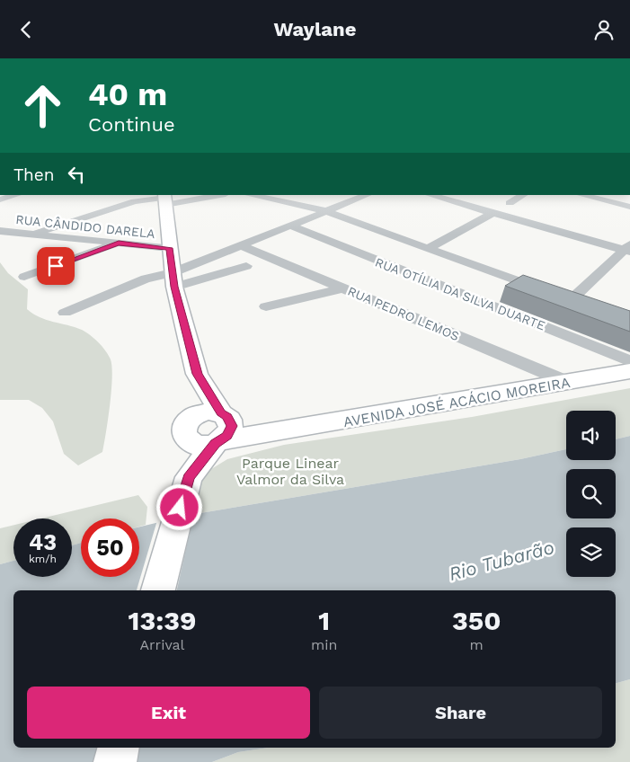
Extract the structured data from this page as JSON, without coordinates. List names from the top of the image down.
{
  "streets": {
    "main road": ["AVENIDA JOSÉ ACÁCIO MOREIRA"],
    "street": ["RUA CÂNDIDO DARELA", "RUA OTÍLIA DA SILVA DUARTE", "RUA PEDRO LEMOS"]
  },
  "crossings": [
    ["RUA PEDRO LEMOS", "AVENIDA JOSÉ ACÁCIO MOREIRA"]
  ],
  "water": ["Rio Tubarão"],
  "parks": ["Parque Linear Valmor da Silva"],
  "page": {
    "header": "Waylane",
    "turn": ["40 m", "Continue"],
    "then": "Then",
    "speed": "43 km/h",
    "limit": "50",
    "eta": [
      "13:39",
      "Arrival",
      "1",
      "min",
      "350",
      "m"
    ],
    "buttons": ["Exit", "Share"]
  }
}
